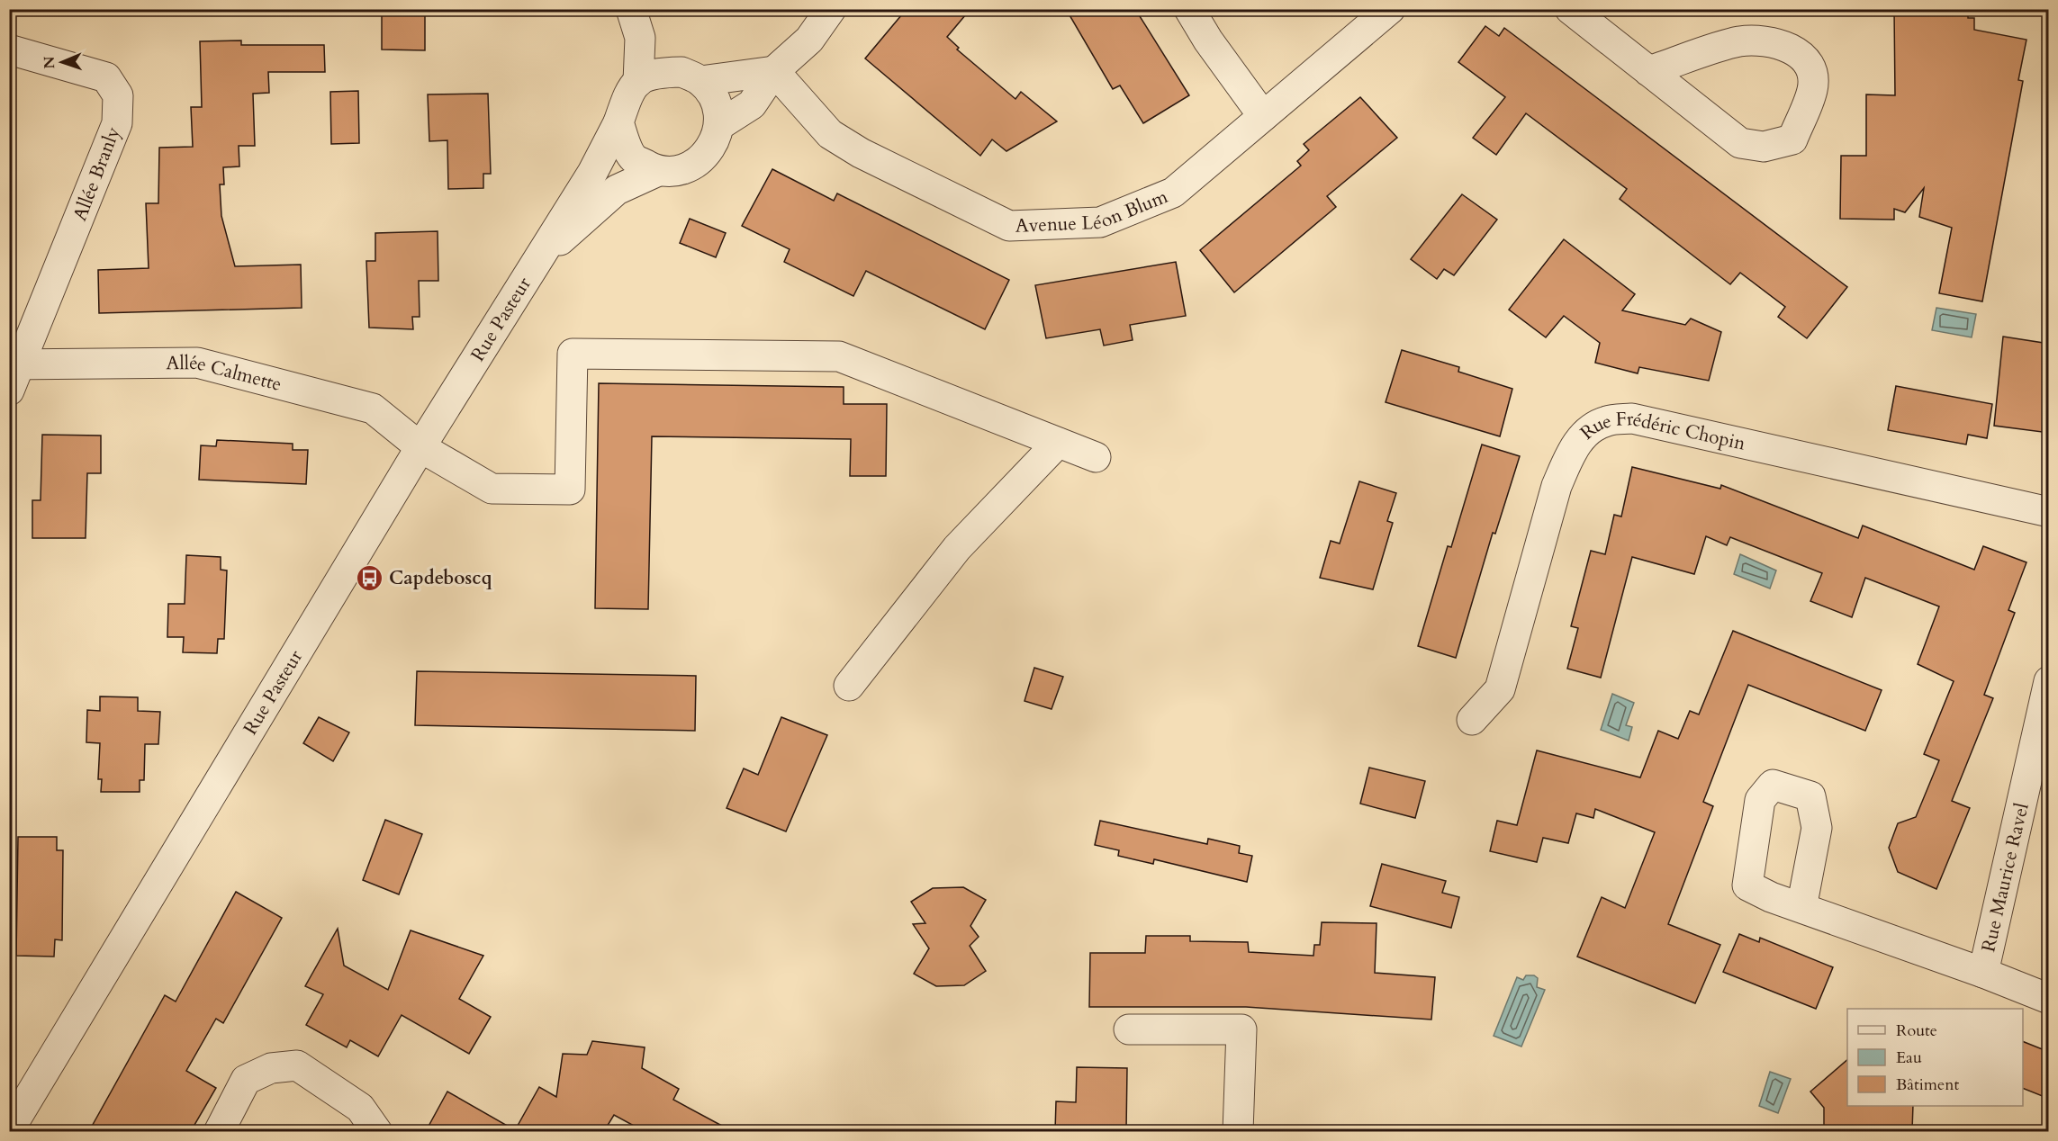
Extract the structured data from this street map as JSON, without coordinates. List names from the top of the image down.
{
  "streets": {
    "street": [
      "Allée Branly",
      "Avenue Léon Blum",
      "Rue Pasteur",
      "Allée Calmette",
      "Rue Frédéric Chopin",
      "Rue Maurice Ravel"
    ]
  },
  "crossings": [
    ["Allée Branly", "Allée Calmette"],
    ["Rue Pasteur", "Allée Calmette"]
  ],
  "places": {
    "bus stop": ["Capdeboscq"]
  },
  "legend": ["Route", "Eau", "Bâtiment"],
  "north": "left"
}
